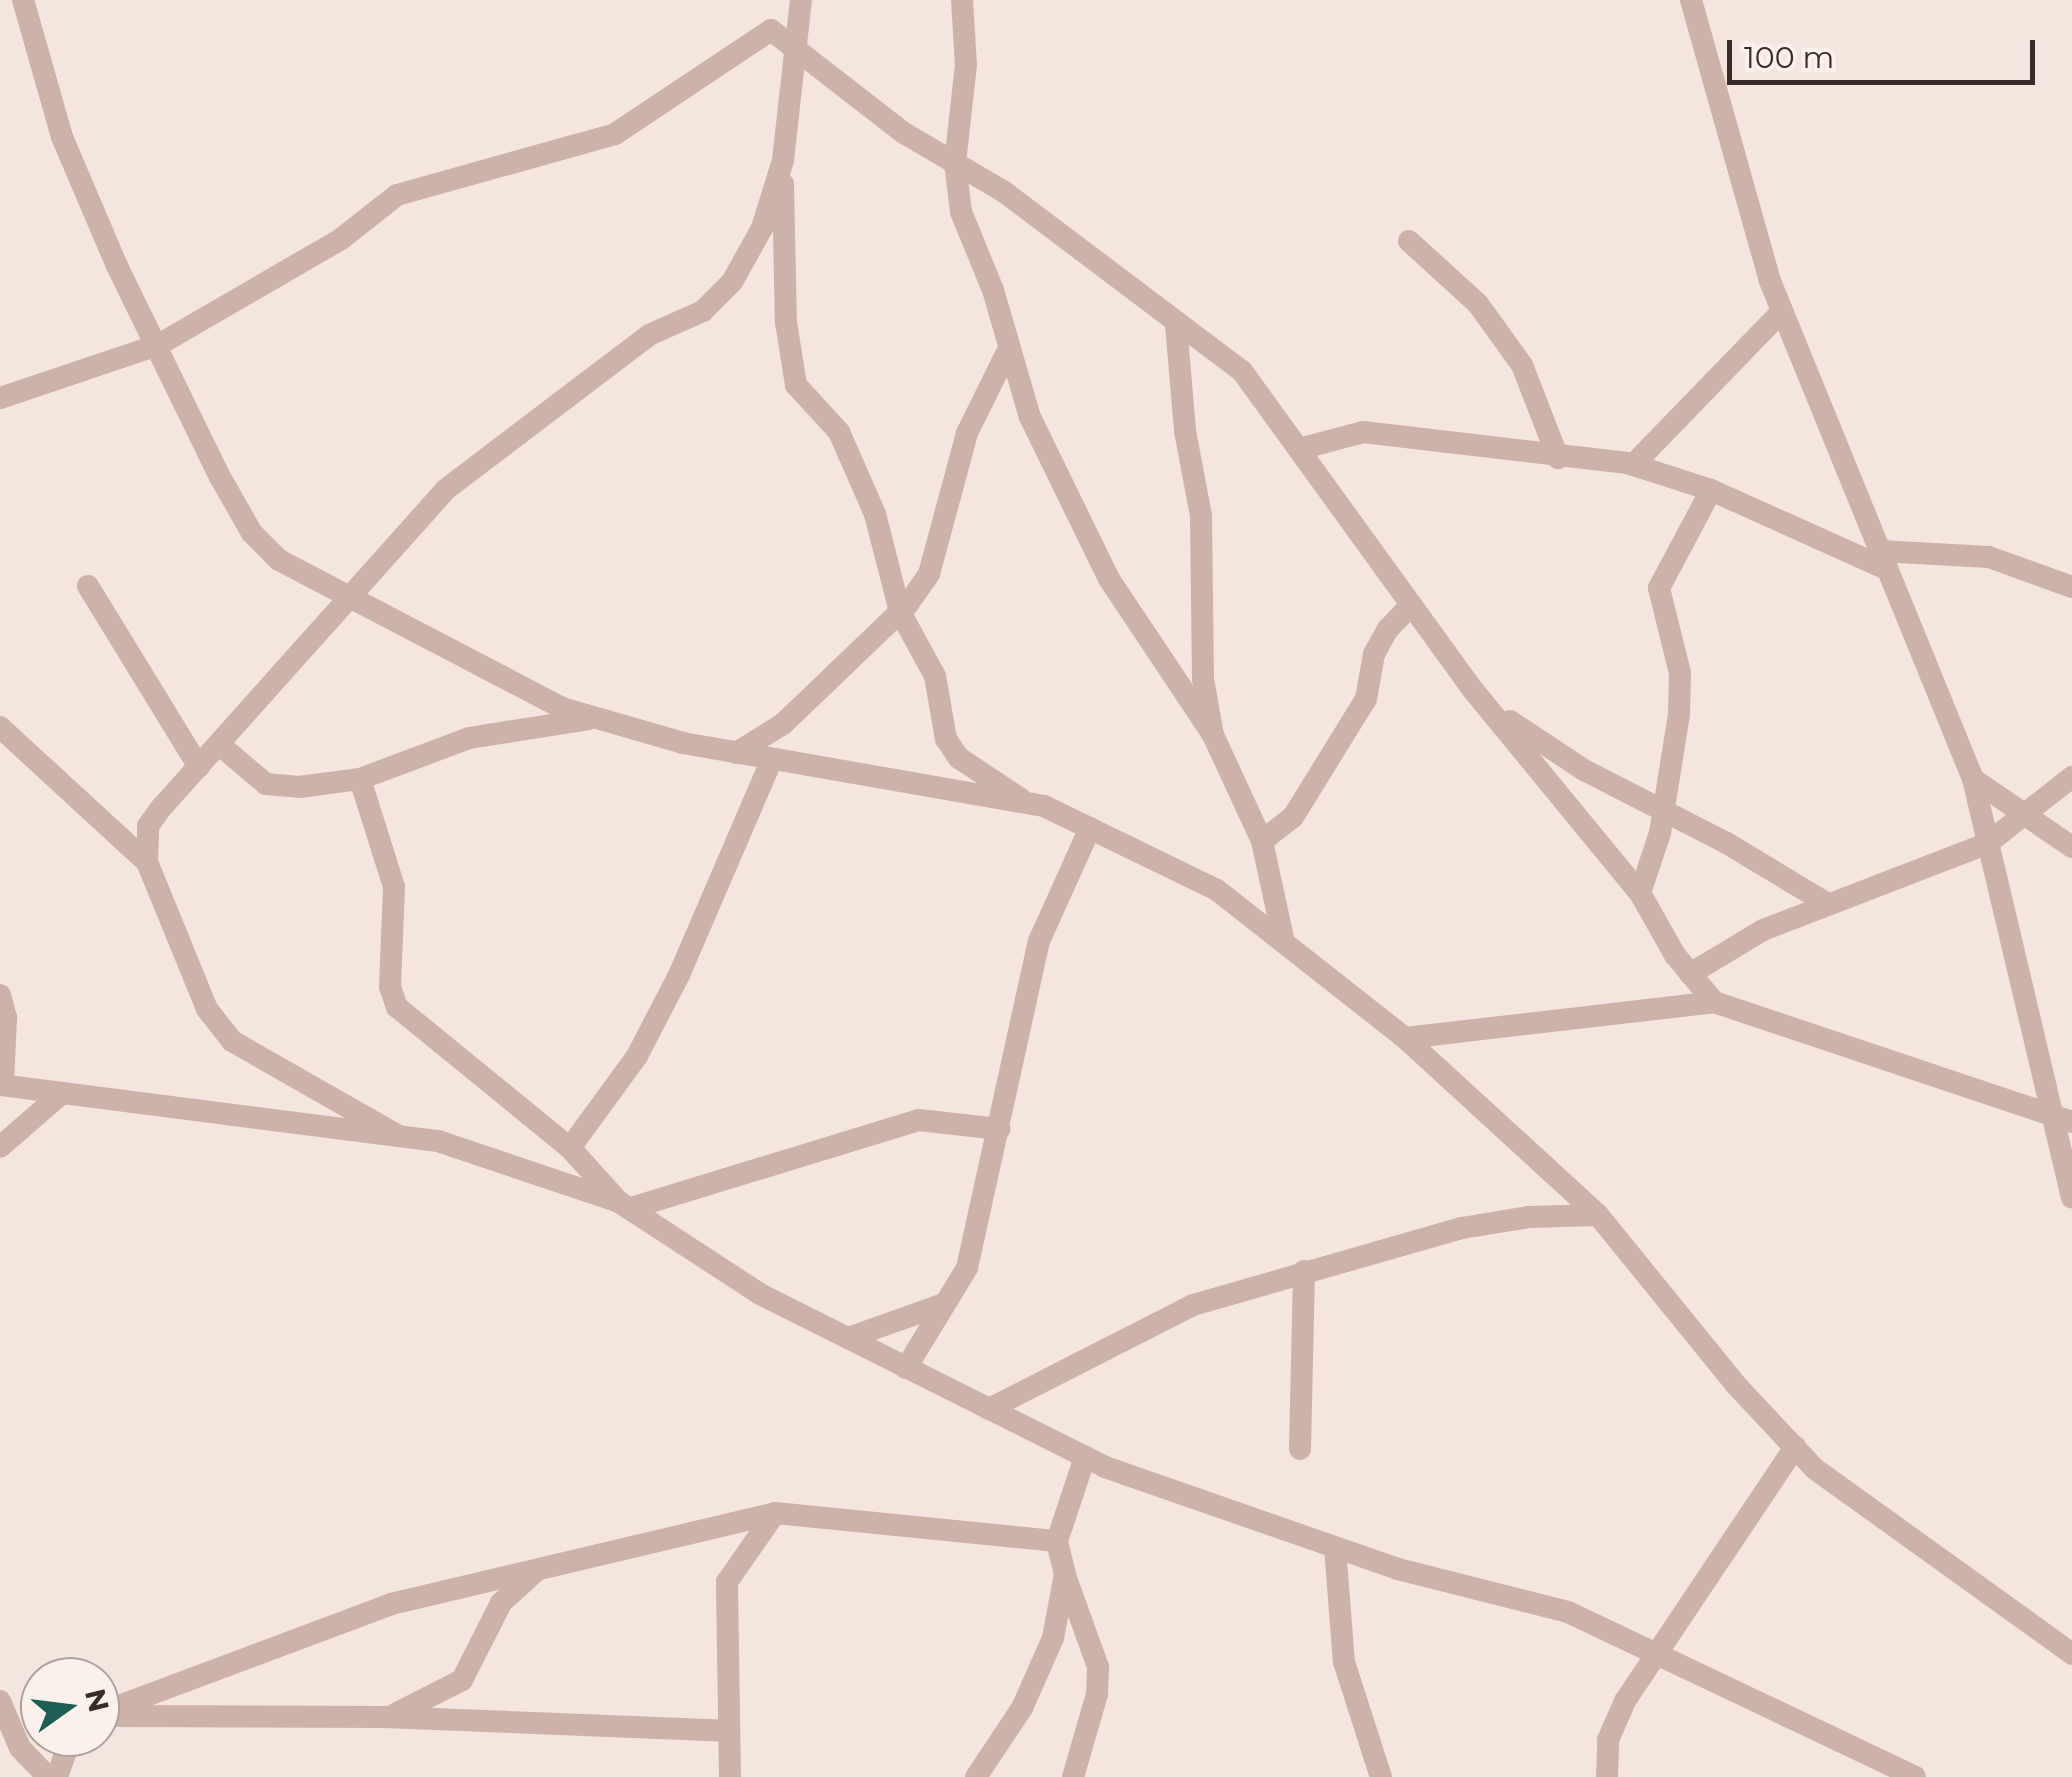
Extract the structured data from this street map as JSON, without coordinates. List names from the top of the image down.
{
  "scale_bar": "100 m",
  "north": "right"
}
